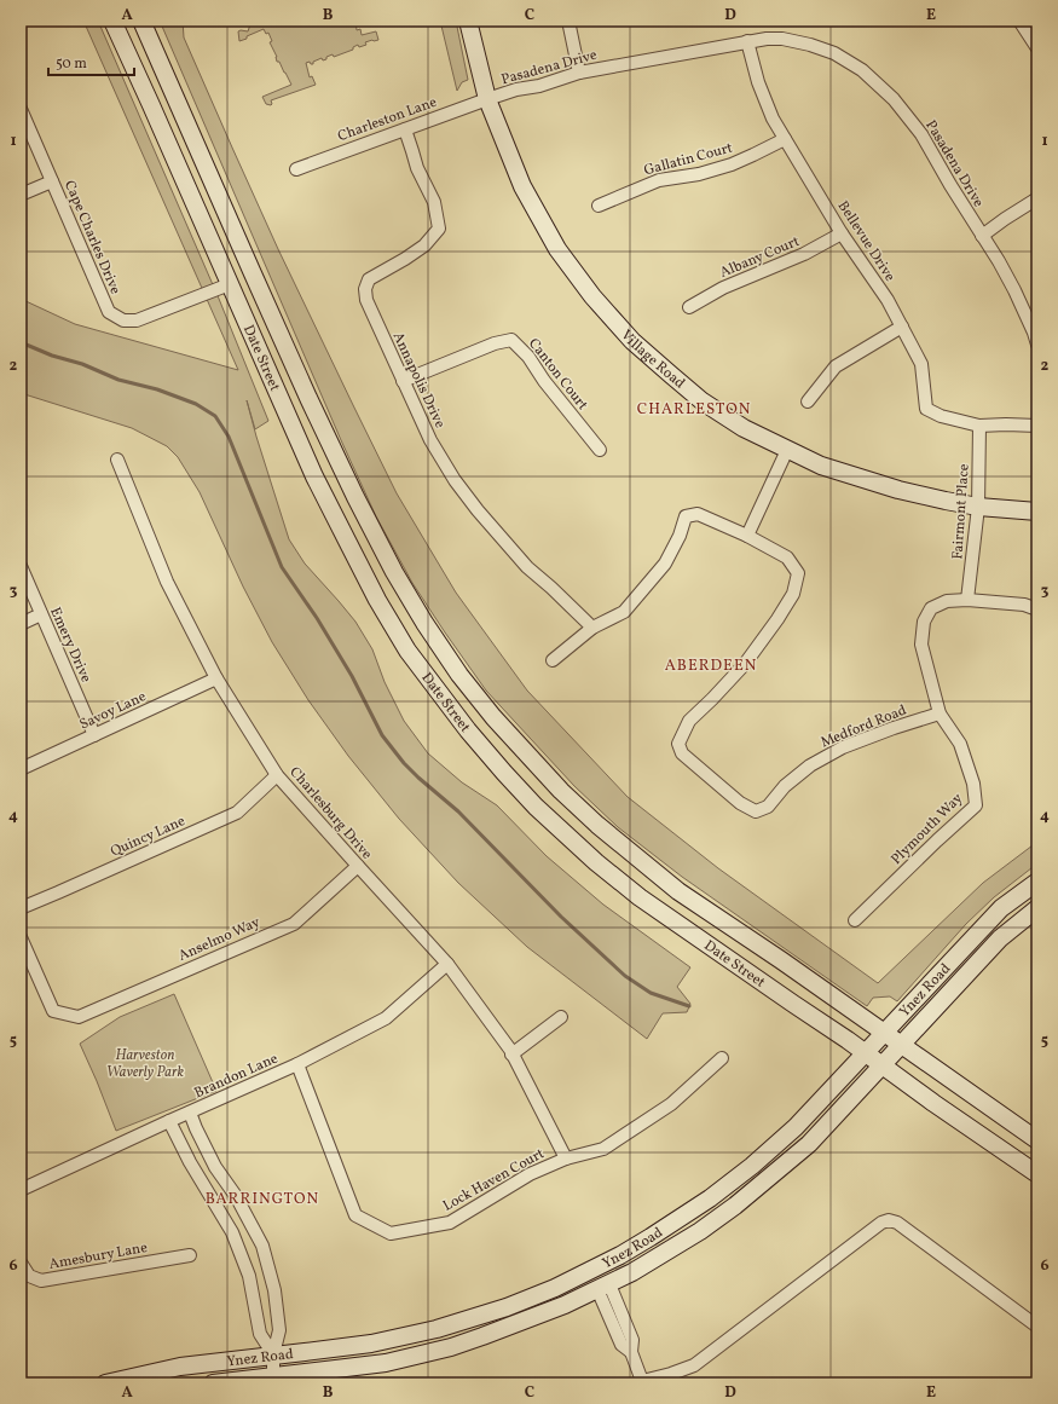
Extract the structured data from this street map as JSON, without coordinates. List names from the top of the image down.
{
  "streets": {
    "main road": ["Date Street", "Village Road", "Ynez Road"],
    "street": [
      "Pasadena Drive",
      "Charleston Lane",
      "Gallatin Court",
      "Cape Charles Drive",
      "Bellevue Drive",
      "Albany Court",
      "Canton Court",
      "Annapolis Drive",
      "Fairmont Place",
      "Emery Drive",
      "Savoy Lane",
      "Medford Road",
      "Charlesburg Drive",
      "Plymouth Way",
      "Quincy Lane",
      "Anselmo Way",
      "Brandon Lane",
      "Lock Haven Court",
      "Amesbury Lane"
    ]
  },
  "crossings": [
    ["Pasadena Drive", "Charleston Lane"],
    ["Pasadena Drive", "Bellevue Drive"],
    ["Pasadena Drive", "Village Road"],
    ["Charleston Lane", "Village Road"],
    ["Charleston Lane", "Annapolis Drive"],
    ["Gallatin Court", "Bellevue Drive"],
    ["Cape Charles Drive", "Date Street"],
    ["Bellevue Drive", "Albany Court"],
    ["Bellevue Drive", "Fairmont Place"],
    ["Date Street", "Ynez Road"],
    ["Village Road", "Fairmont Place"],
    ["Canton Court", "Annapolis Drive"],
    ["Fairmont Place", "Plymouth Way"],
    ["Emery Drive", "Savoy Lane"],
    ["Savoy Lane", "Charlesburg Drive"],
    ["Medford Road", "Plymouth Way"],
    ["Charlesburg Drive", "Quincy Lane"],
    ["Charlesburg Drive", "Anselmo Way"],
    ["Charlesburg Drive", "Brandon Lane"],
    ["Charlesburg Drive", "Lock Haven Court"],
    ["Brandon Lane", "Lock Haven Court"]
  ],
  "districts": ["CHARLESTON", "ABERDEEN", "BARRINGTON"],
  "parks": ["Harveston Waverly Park"],
  "scale_bar": "50 m",
  "grid": {
    "columns": [
      "A",
      "B",
      "C",
      "D",
      "E"
    ],
    "rows": [
      "1",
      "2",
      "3",
      "4",
      "5",
      "6"
    ]
  }
}
